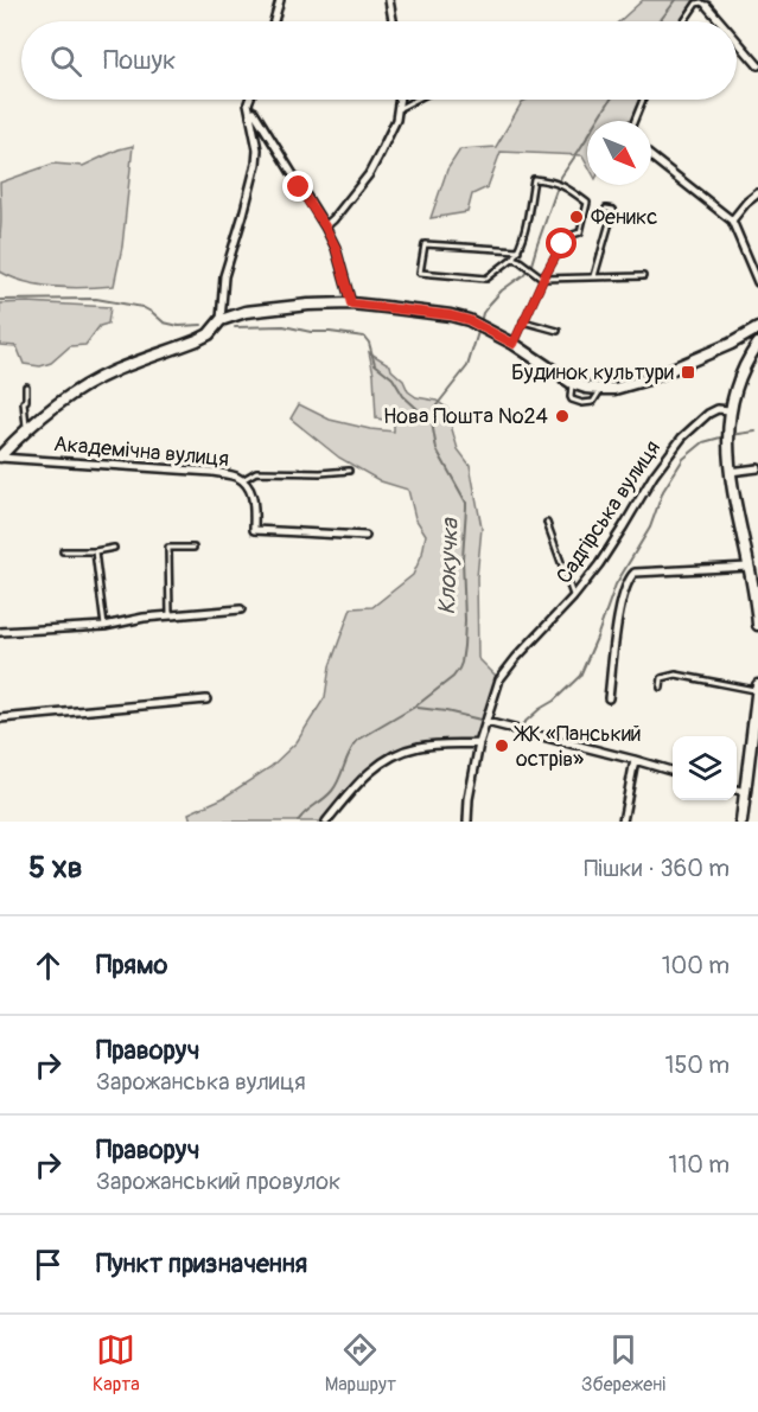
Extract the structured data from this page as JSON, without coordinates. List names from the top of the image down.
{
  "streets": {
    "street": ["Академічна вулиця", "Садгірська вулиця"]
  },
  "water": ["Клокучка"],
  "places": {
    "other": ["Феникс", "Нова Пошта №24", "ЖК «Панський острів»"],
    "transit": ["Будинок культури"]
  },
  "north": "bottom right",
  "page": {
    "search": "Пошук",
    "heading": ["5 хв", "Пішки · 360 m"],
    "list": [
      ["Прямо", "100 m"],
      ["Праворуч", "Зарожанська вулиця", "150 m"],
      ["Праворуч", "Зарожанський провулок", "110 m"],
      "Пункт призначення"
    ],
    "nav": ["Карта", "Маршрут", "Збережені"]
  }
}
